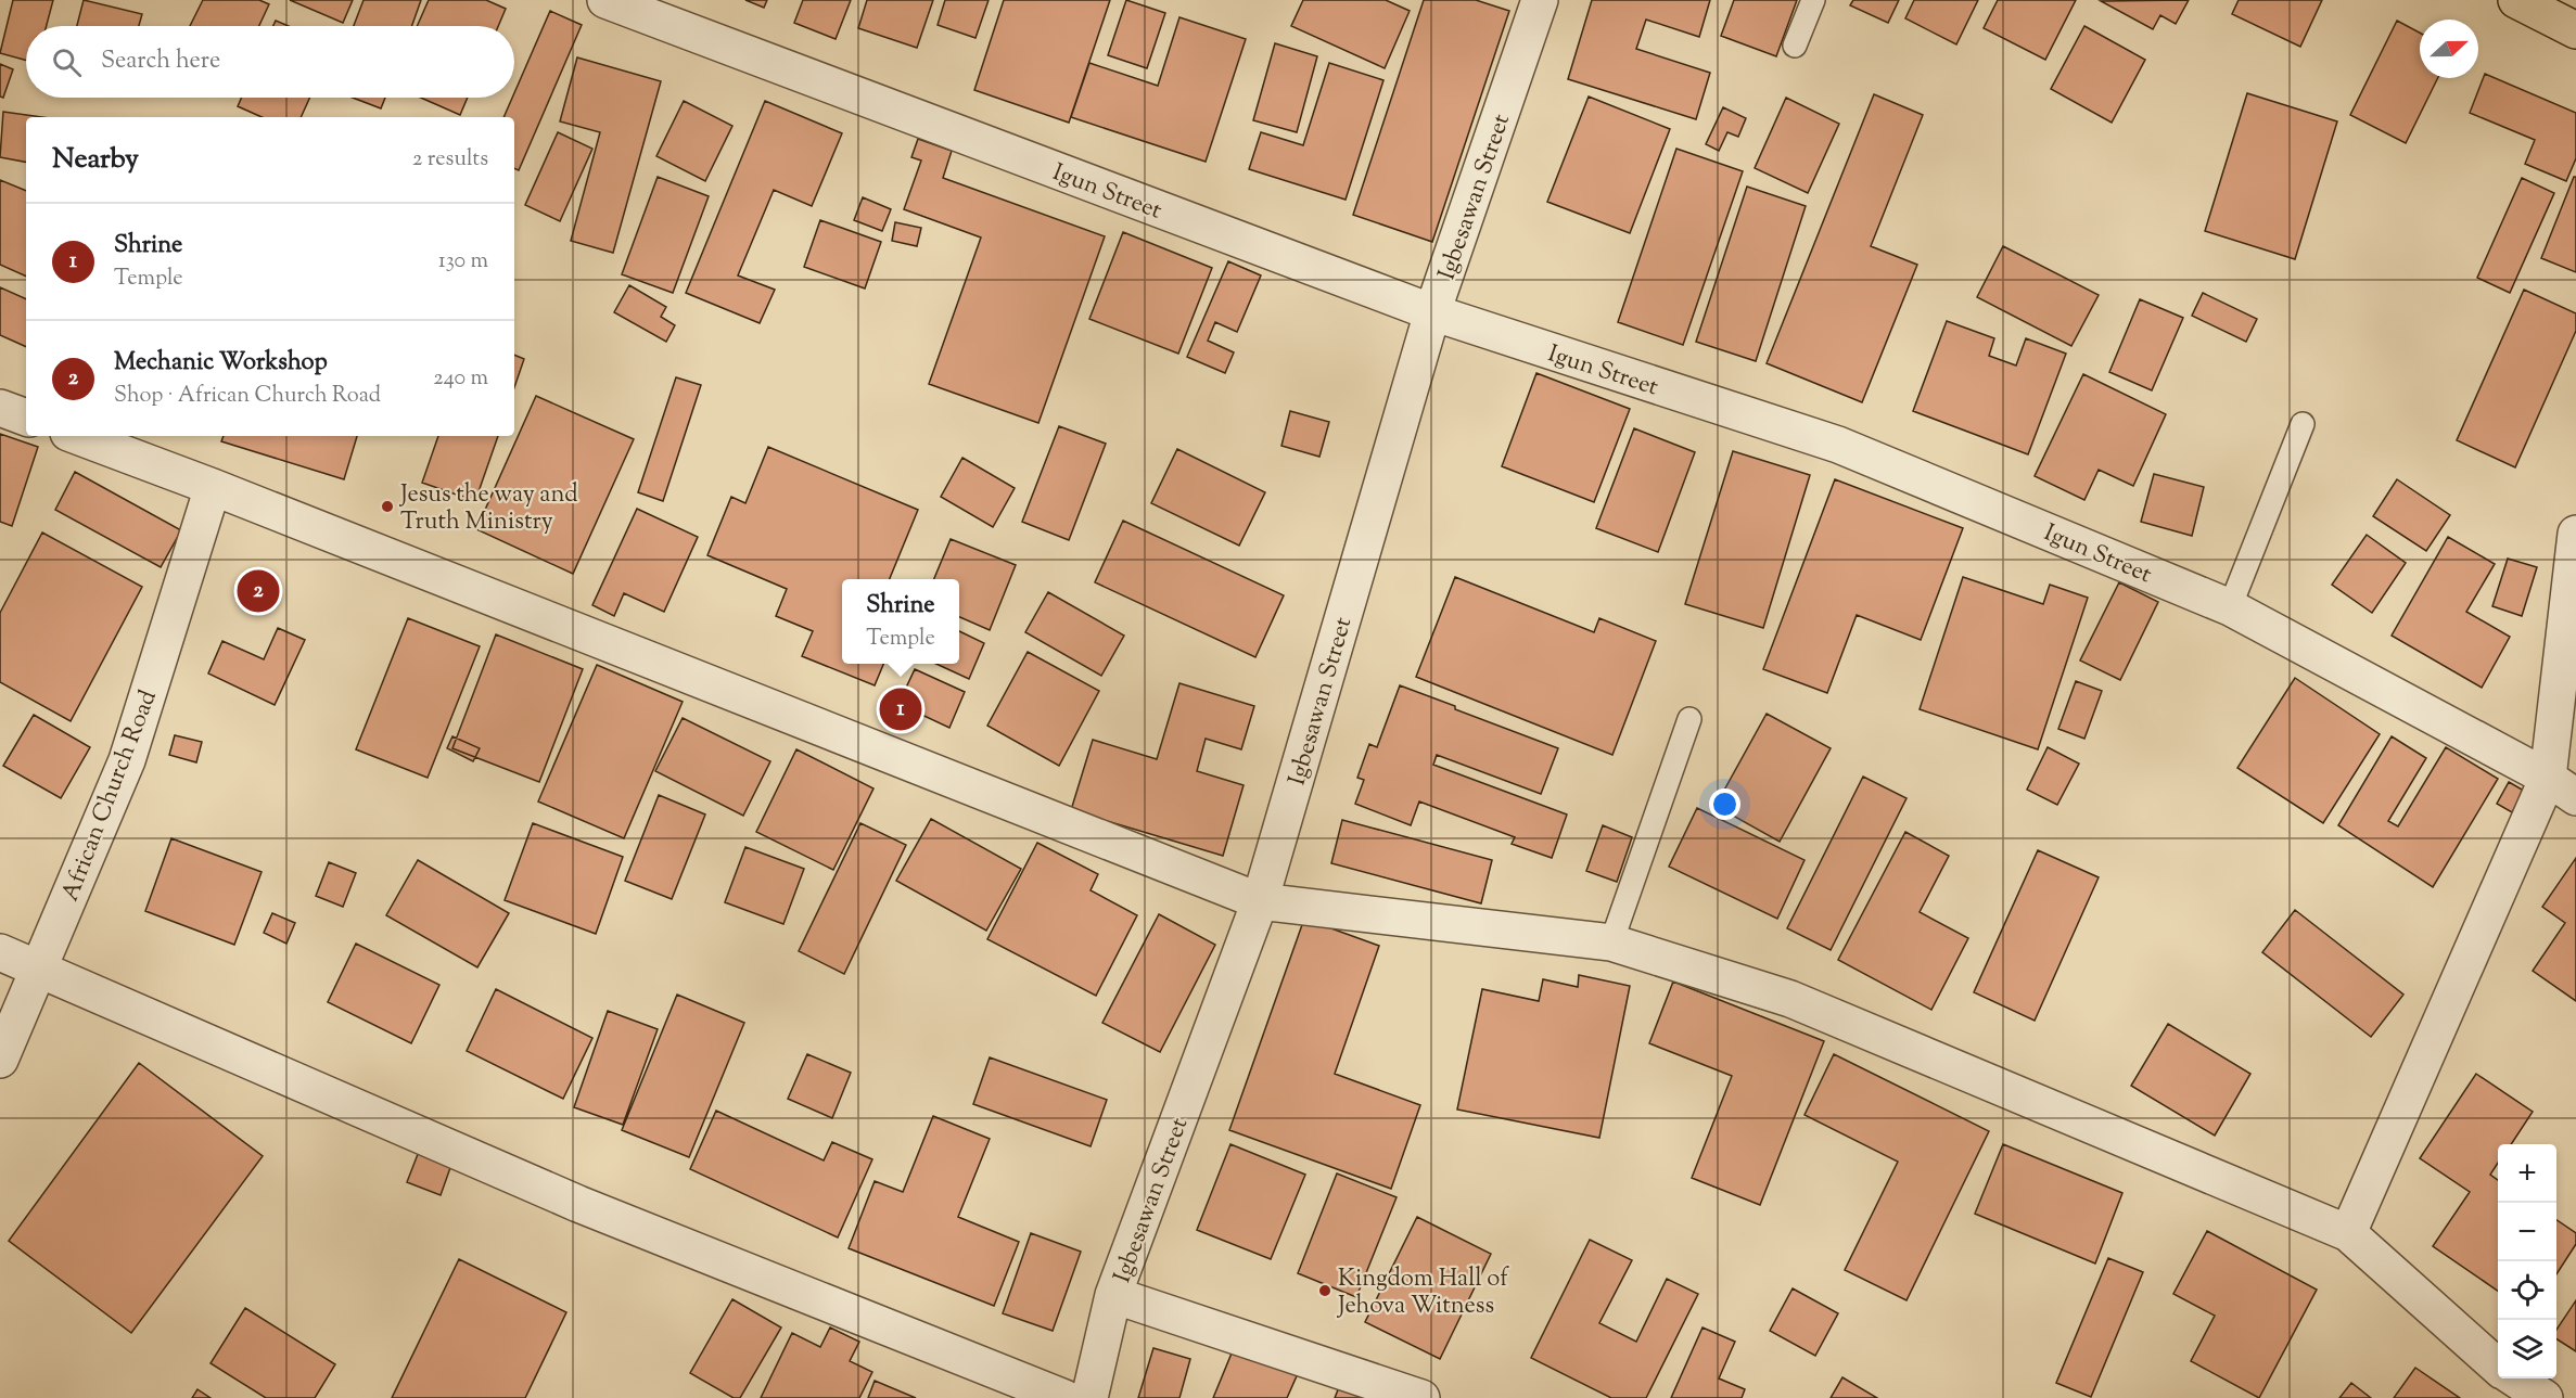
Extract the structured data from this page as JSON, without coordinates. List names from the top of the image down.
{
  "streets": {
    "street": ["Igun Street", "Igbesawan Street", "African Church Road"]
  },
  "crossings": [
    ["Igun Street", "Igbesawan Street"]
  ],
  "places": ["Jesus the way and Truth Ministry", "Kingdom Hall of Jehova Witness"],
  "north": "right",
  "page": {
    "search": "Search here",
    "heading": ["Nearby", "2 results"],
    "list": [
      {
        "mark": "1",
        "name": "Shrine",
        "note": "Temple",
        "value": "130 m"
      },
      {
        "mark": "2",
        "name": "Mechanic Workshop",
        "note": "Shop · African Church Road",
        "value": "240 m"
      }
    ],
    "pins": ["2", "1"],
    "popup": ["Shrine", "Temple"],
    "map_buttons": ["+", "−"]
  }
}
